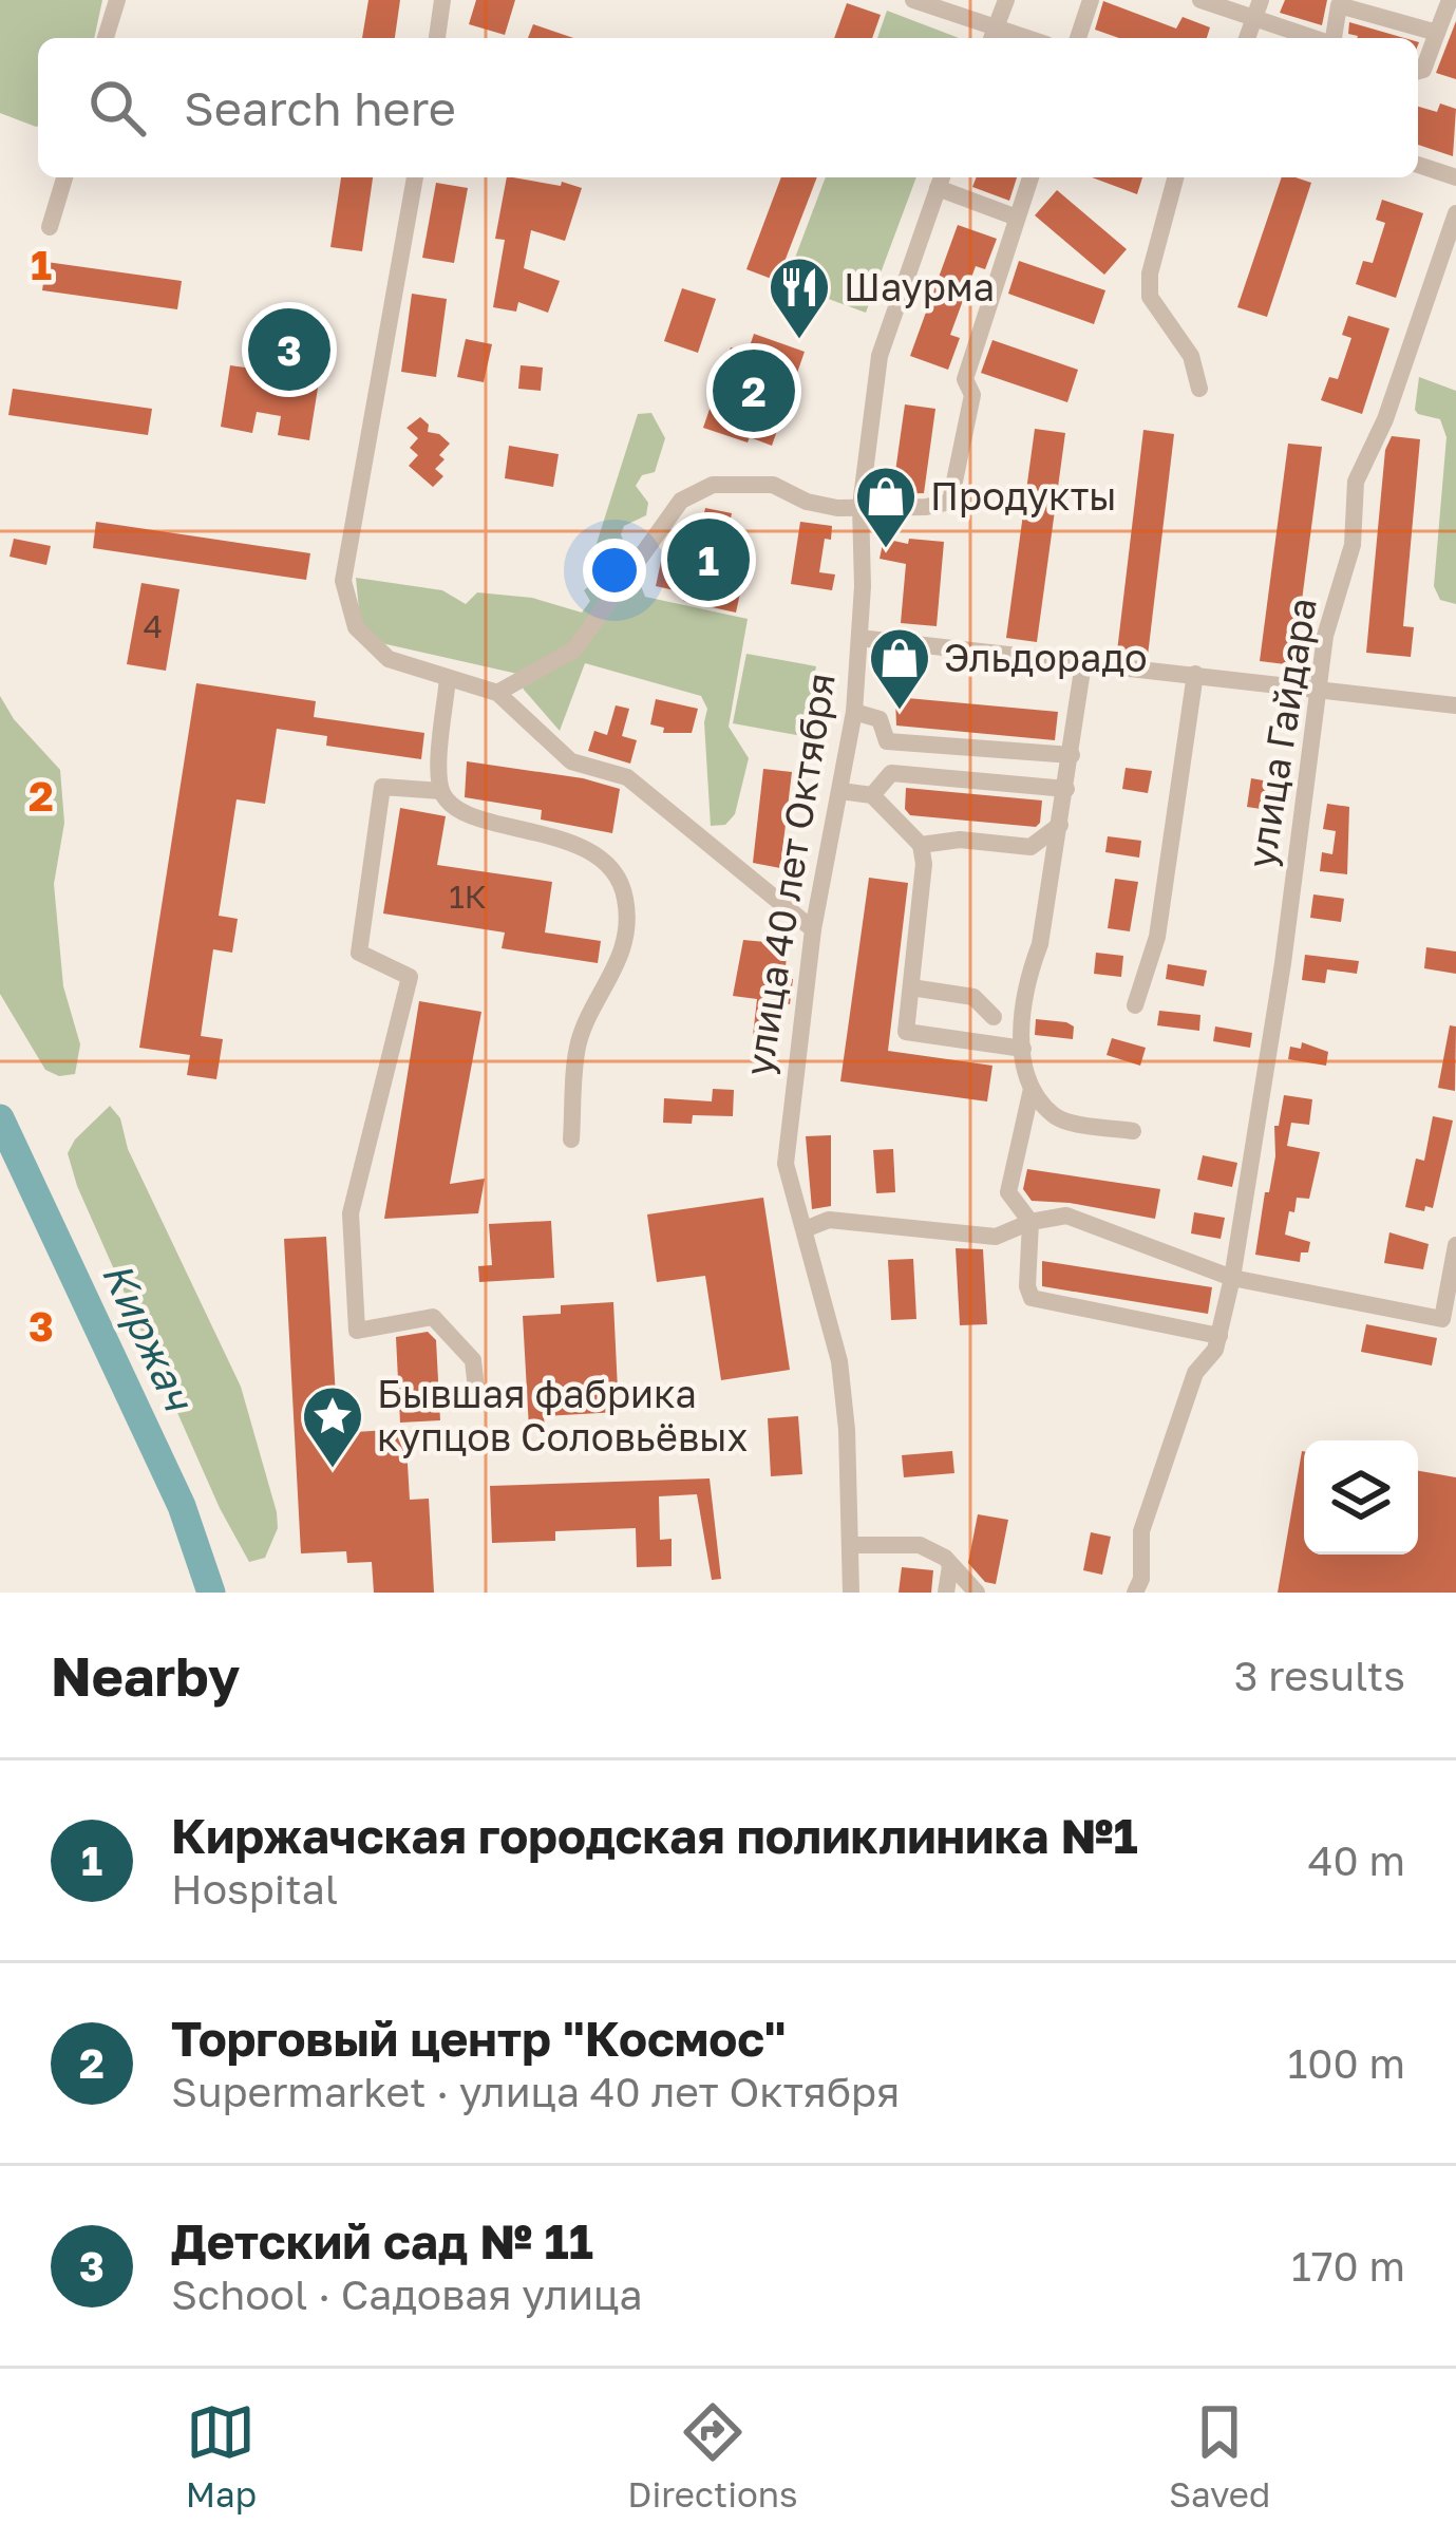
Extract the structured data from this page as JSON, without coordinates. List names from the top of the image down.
{
  "streets": {
    "street": ["улица Гайдара", "улица 40 лет Октября"]
  },
  "water": ["Киржач"],
  "places": {
    "restaurant": ["Шаурма"],
    "shop": ["Продукты", "Эльдорадо"],
    "place": ["Бывшая фабрика купцов Соловьёвых"]
  },
  "house_numbers": ["4", "1К"],
  "page": {
    "search": "Search here",
    "pins": ["3", "2", "1"],
    "heading": ["Nearby", "3 results"],
    "list": [
      {
        "mark": "1",
        "name": "Киржачская городская поликлиника №1",
        "note": "Hospital",
        "value": "40 m"
      },
      {
        "mark": "2",
        "name": "Торговый центр \"Космос\"",
        "note": "Supermarket · улица 40 лет Октября",
        "value": "100 m"
      },
      {
        "mark": "3",
        "name": "Детский сад № 11",
        "note": "School · Садовая улица",
        "value": "170 m"
      }
    ],
    "nav": ["Map", "Directions", "Saved"]
  },
  "grid": {
    "rows": ["1", "2", "3"]
  }
}
